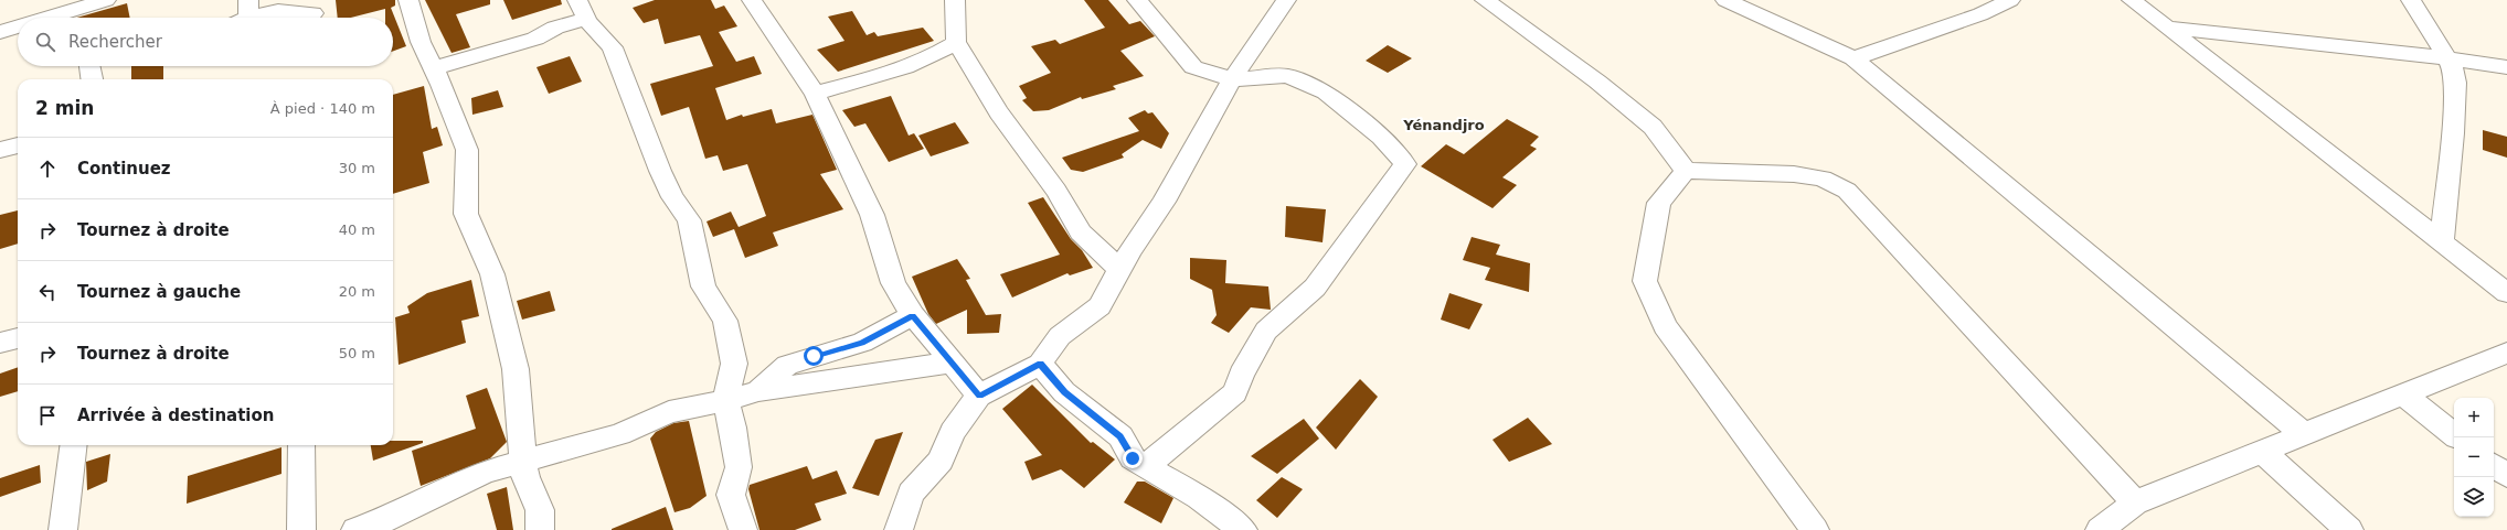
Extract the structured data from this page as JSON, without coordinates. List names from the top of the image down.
{
  "districts": ["Yénandjro"],
  "page": {
    "search": "Rechercher",
    "heading": ["2 min", "À pied · 140 m"],
    "list": [
      ["Continuez", "30 m"],
      ["Tournez à droite", "40 m"],
      ["Tournez à gauche", "20 m"],
      ["Tournez à droite", "50 m"],
      "Arrivée à destination"
    ],
    "map_buttons": ["+", "−"]
  }
}
